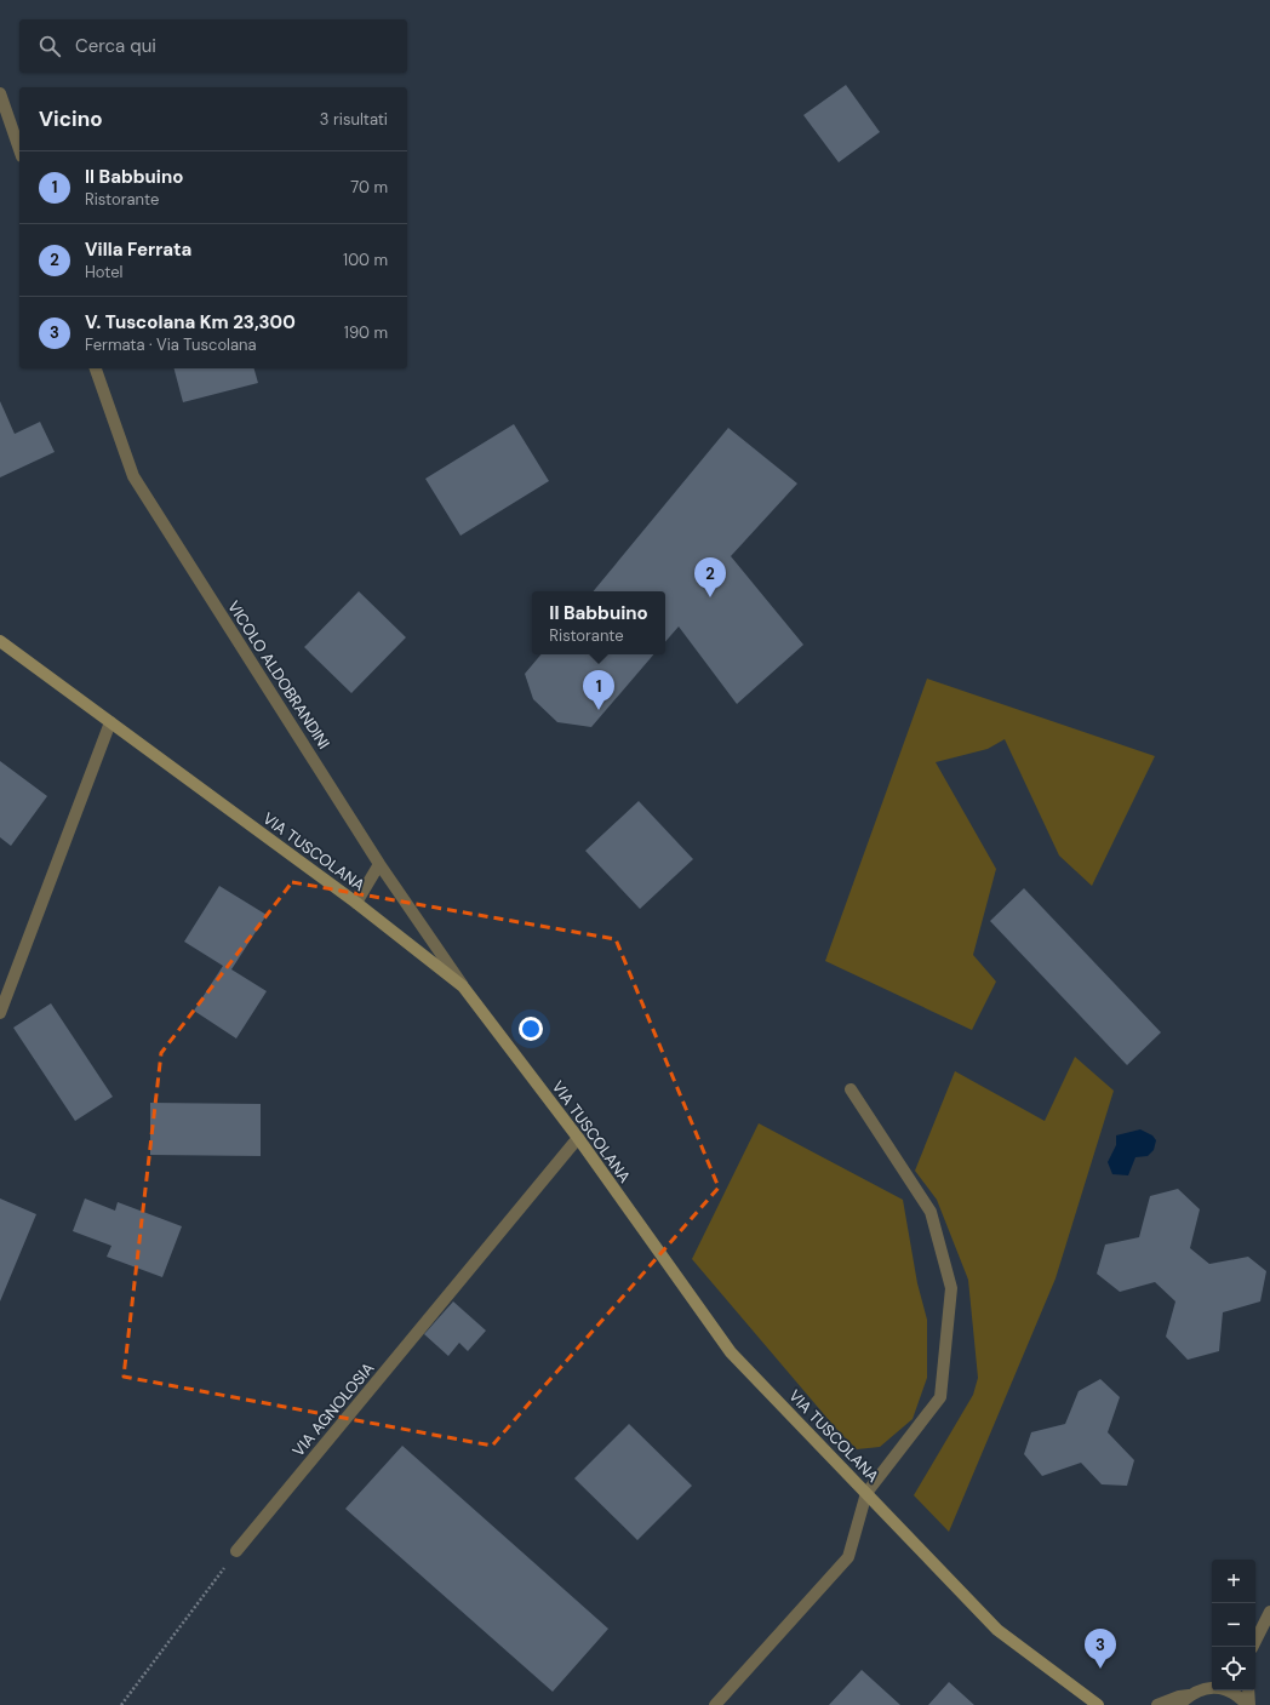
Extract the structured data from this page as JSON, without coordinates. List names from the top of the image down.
{
  "streets": {
    "main road": ["VIA TUSCOLANA"],
    "street": ["VICOLO ALDOBRANDINI", "VIA AGNOLOSIA"]
  },
  "crossings": [
    ["VICOLO ALDOBRANDINI", "VIA TUSCOLANA"],
    ["VIA TUSCOLANA", "VIA AGNOLOSIA"]
  ],
  "page": {
    "search": "Cerca qui",
    "heading": ["Vicino", "3 risultati"],
    "list": [
      {
        "mark": "1",
        "name": "Il Babbuino",
        "note": "Ristorante",
        "value": "70 m"
      },
      {
        "mark": "2",
        "name": "Villa Ferrata",
        "note": "Hotel",
        "value": "100 m"
      },
      {
        "mark": "3",
        "name": "V. Tuscolana Km 23,300",
        "note": "Fermata · Via Tuscolana",
        "value": "190 m"
      }
    ],
    "pins": ["2", "1", "3"],
    "popup": ["Il Babbuino", "Ristorante"],
    "map_buttons": ["+", "−"]
  }
}
